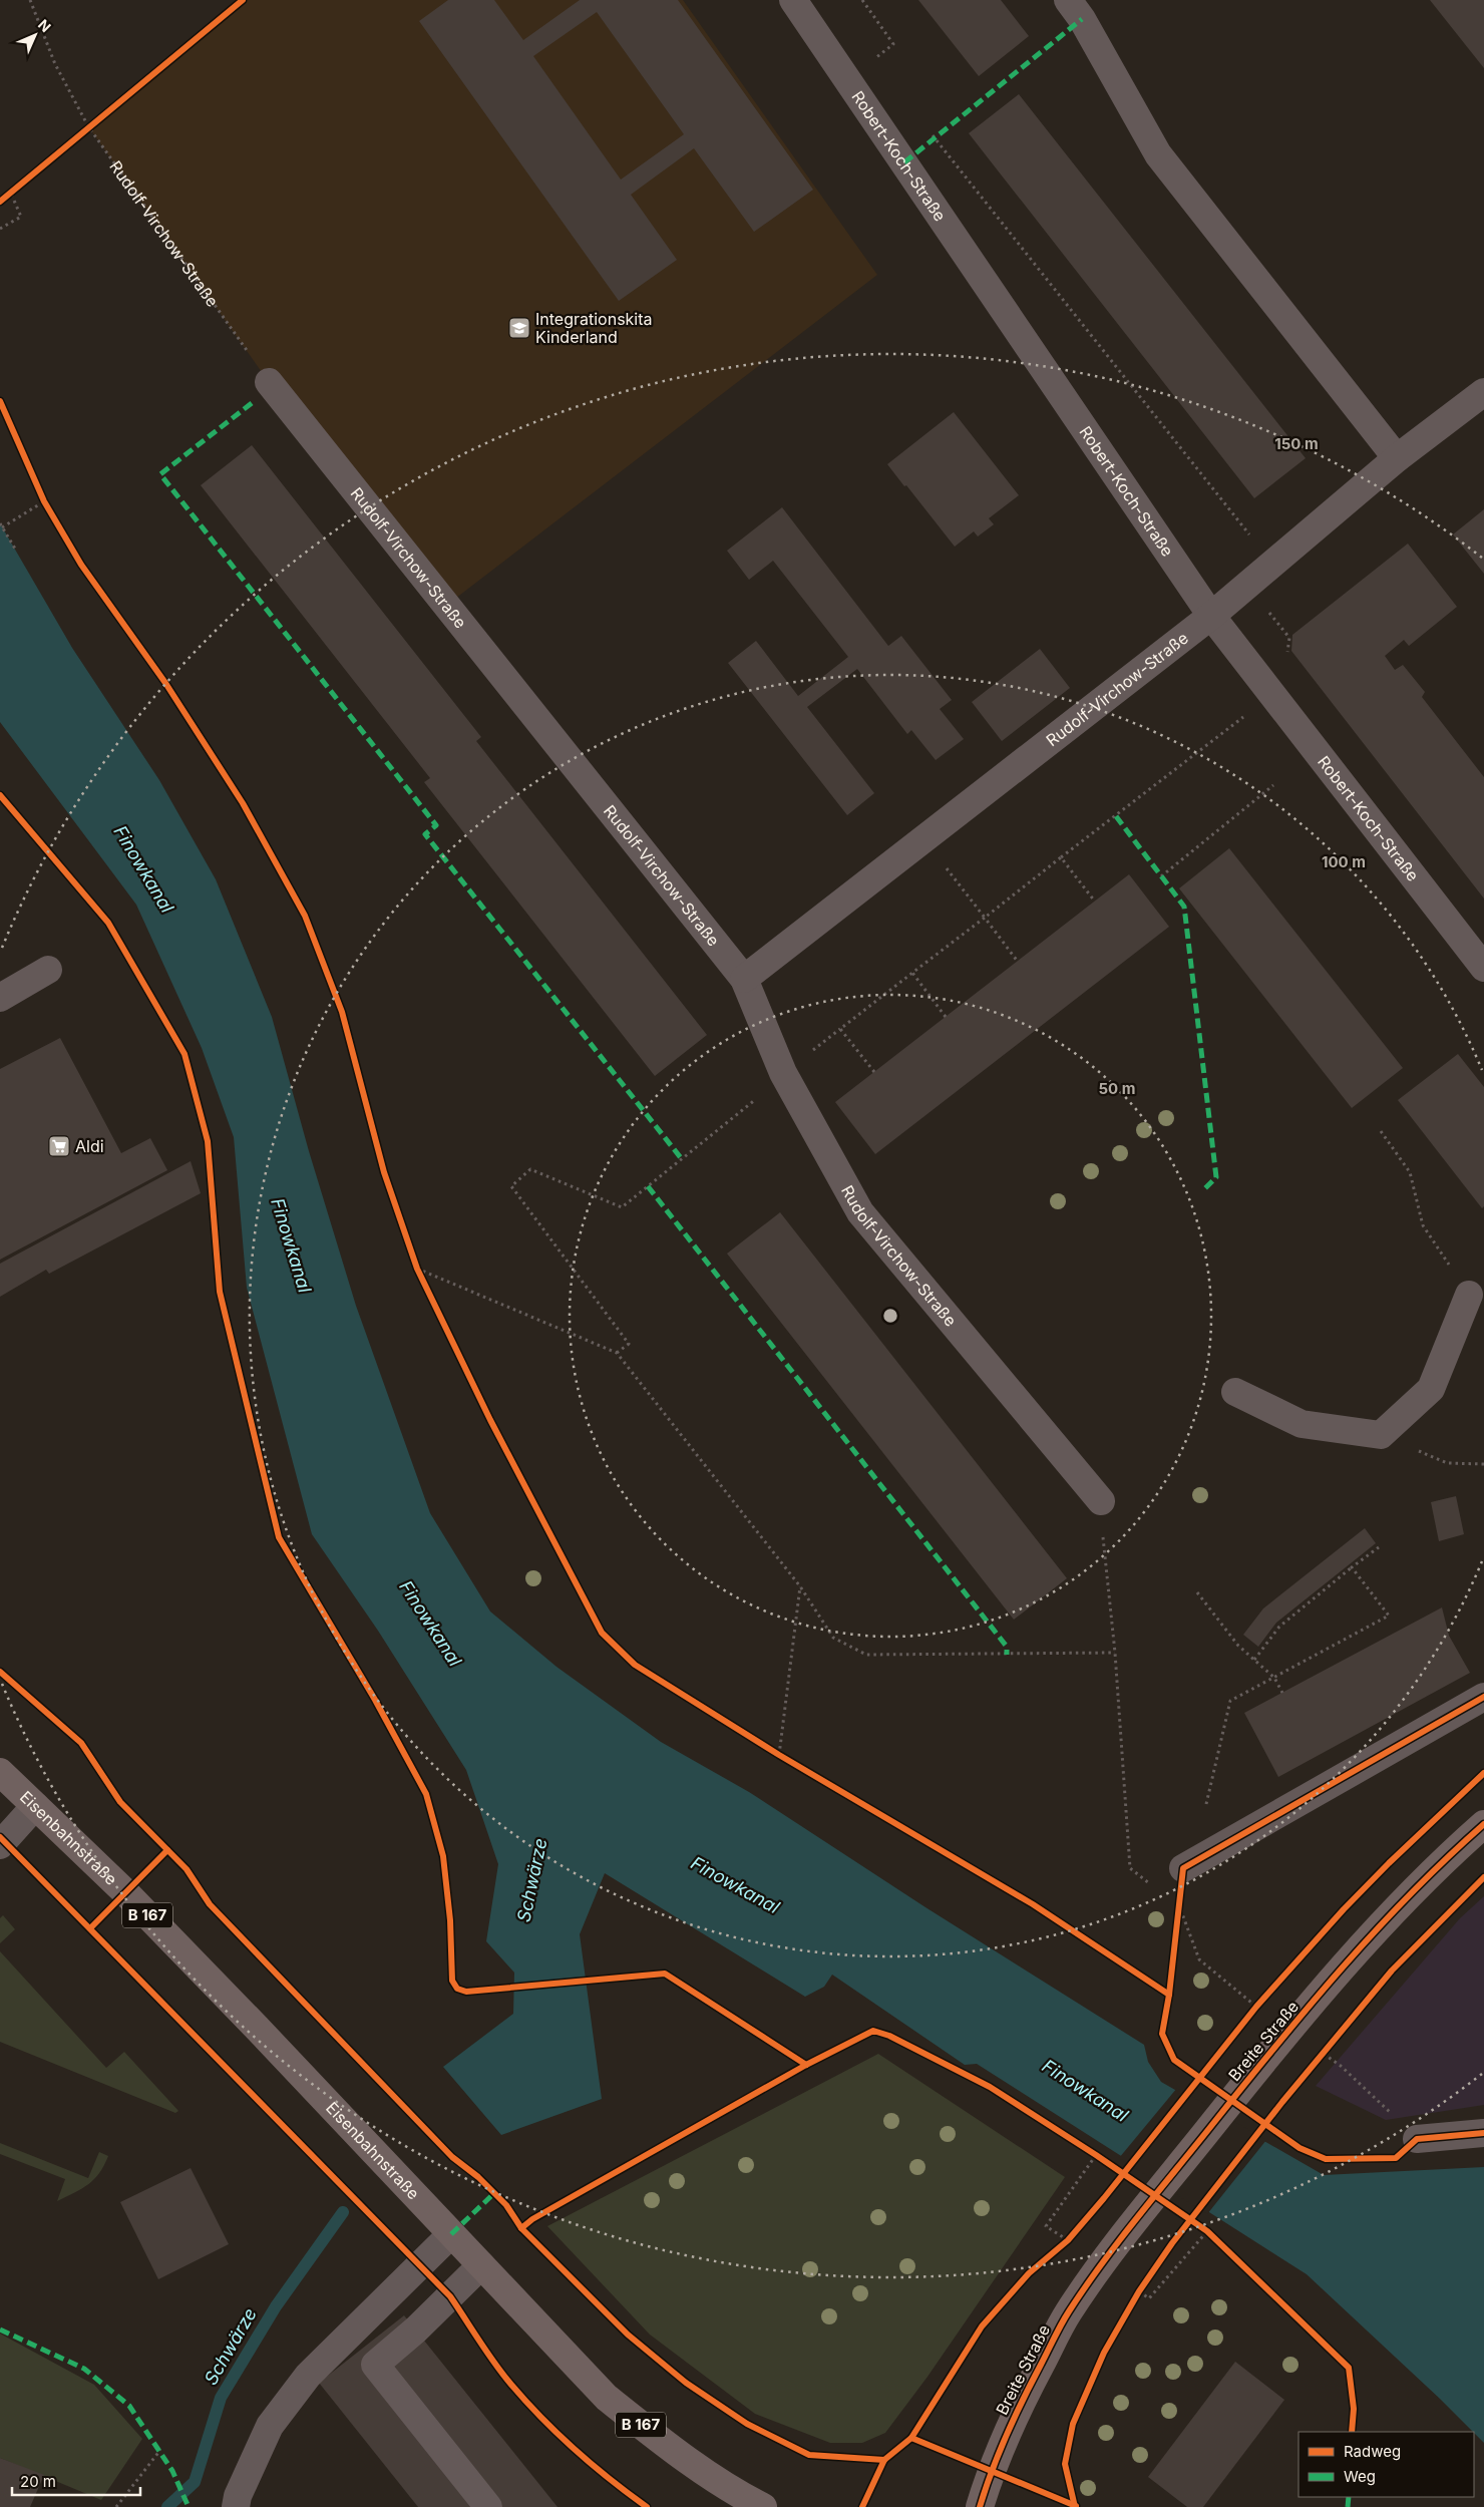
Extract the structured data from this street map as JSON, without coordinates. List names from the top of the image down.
{
  "streets": {
    "main road": ["Eisenbahnstraße", "B 167", "Breite Straße"],
    "street": ["Robert-Koch-Straße", "Rudolf-Virchow-Straße"]
  },
  "crossings": [
    ["Robert-Koch-Straße", "Rudolf-Virchow-Straße"]
  ],
  "water": ["Finowkanal", "Schwärze"],
  "places": {
    "school or university": ["Integrationskita Kinderland"],
    "supermarket": ["Aldi"]
  },
  "legend": ["Radweg", "Weg"],
  "scale_bar": "20 m",
  "north": "top right",
  "rings": ["150 m", "100 m", "50 m"]
}
